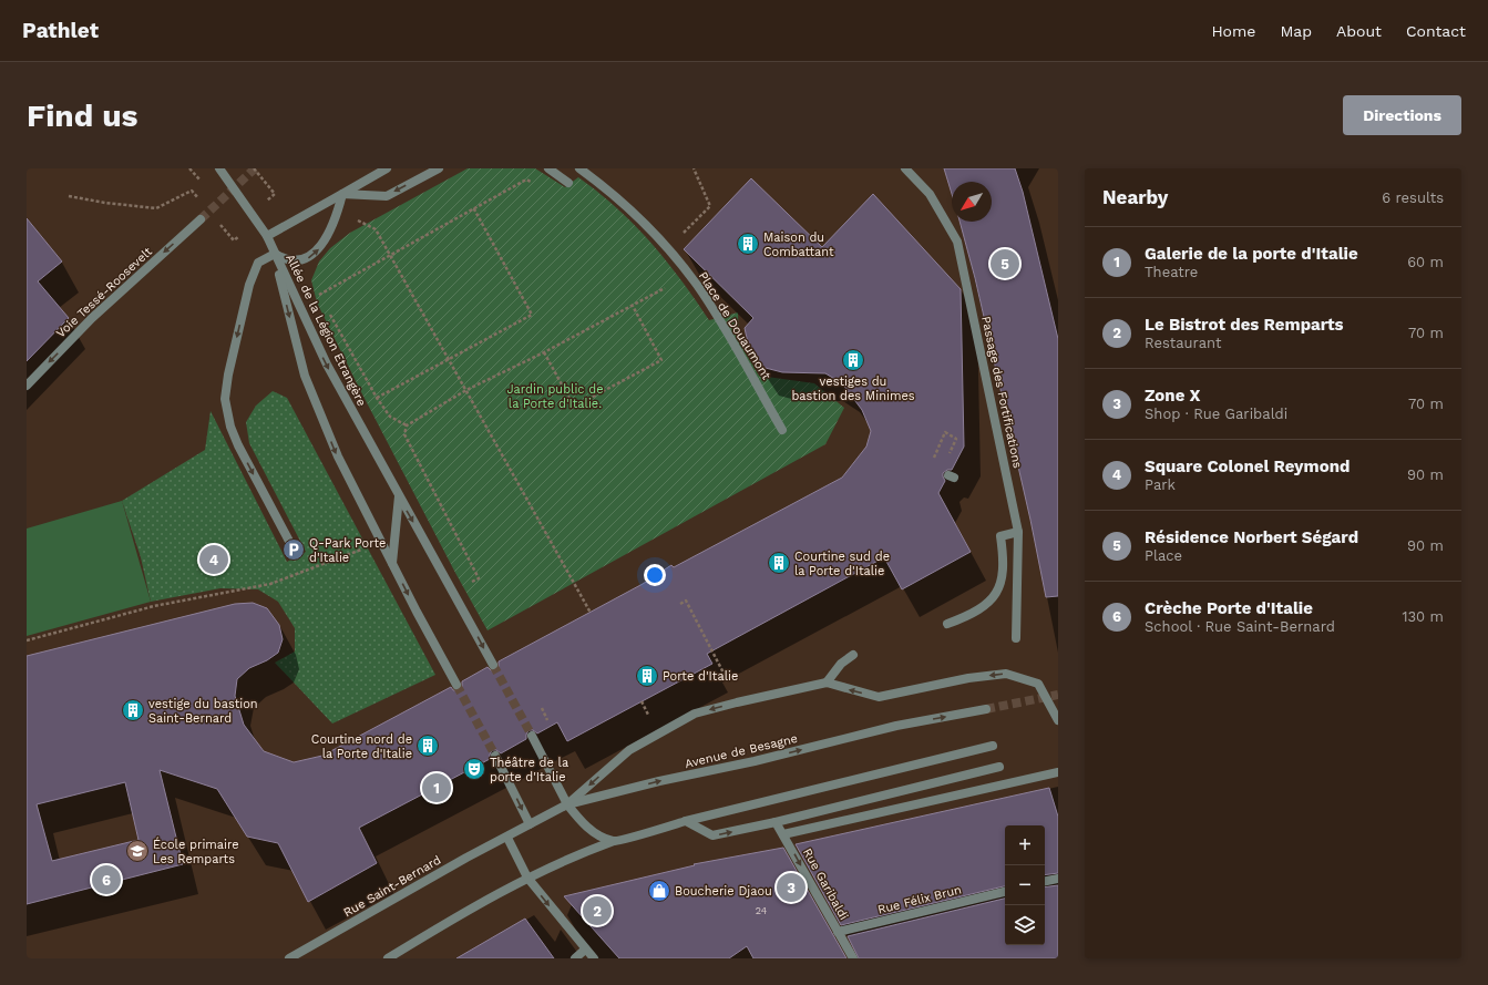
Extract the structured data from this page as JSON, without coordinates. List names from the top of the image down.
{
  "streets": {
    "street": [
      "Voie Tessé-Roosevelt",
      "Place de Douaumont",
      "Allée de la Légion Etrangère",
      "Passage des Fortifications",
      "Avenue de Besagne",
      "Rue Garibaldi",
      "Rue Saint-Bernard",
      "Rue Félix Brun"
    ]
  },
  "crossings": [
    ["Avenue de Besagne", "Rue Saint-Bernard"],
    ["Rue Garibaldi", "Rue Félix Brun"]
  ],
  "one_way": ["Voie Tessé-Roosevelt", "Allée de la Légion Etrangère", "Rue Garibaldi"],
  "parks": ["Jardin public de la Porte d'Italie."],
  "places": {
    "building": [
      "Maison du Combattant",
      "vestiges du bastion des Minimes",
      "Courtine sud de la Porte d'Italie",
      "Porte d'Italie",
      "vestige du bastion Saint-Bernard",
      "Courtine nord de la Porte d'Italie"
    ],
    "parking": ["Q-Park Porte d'Italie"],
    "theatre": ["Théâtre de la porte d'Italie"],
    "school or university": ["École primaire Les Remparts"],
    "shop": ["Boucherie Djaou"]
  },
  "house_numbers": ["24"],
  "north": "bottom left",
  "page": {
    "header": "Pathlet",
    "nav": [
      "Home",
      "Map",
      "About",
      "Contact"
    ],
    "buttons": "Directions",
    "title": "Find us",
    "heading": ["Nearby", "6 results"],
    "list": [
      {
        "mark": "1",
        "name": "Galerie de la porte d'Italie",
        "note": "Theatre",
        "value": "60 m"
      },
      {
        "mark": "2",
        "name": "Le Bistrot des Remparts",
        "note": "Restaurant",
        "value": "70 m"
      },
      {
        "mark": "3",
        "name": "Zone X",
        "note": "Shop · Rue Garibaldi",
        "value": "70 m"
      },
      {
        "mark": "4",
        "name": "Square Colonel Reymond",
        "note": "Park",
        "value": "90 m"
      },
      {
        "mark": "5",
        "name": "Résidence Norbert Ségard",
        "note": "Place",
        "value": "90 m"
      },
      {
        "mark": "6",
        "name": "Crèche Porte d'Italie",
        "note": "School · Rue Saint-Bernard",
        "value": "130 m"
      }
    ],
    "pins": [
      "5",
      "4",
      "1",
      "6",
      "3",
      "2"
    ],
    "map_buttons": ["+", "−"]
  }
}
